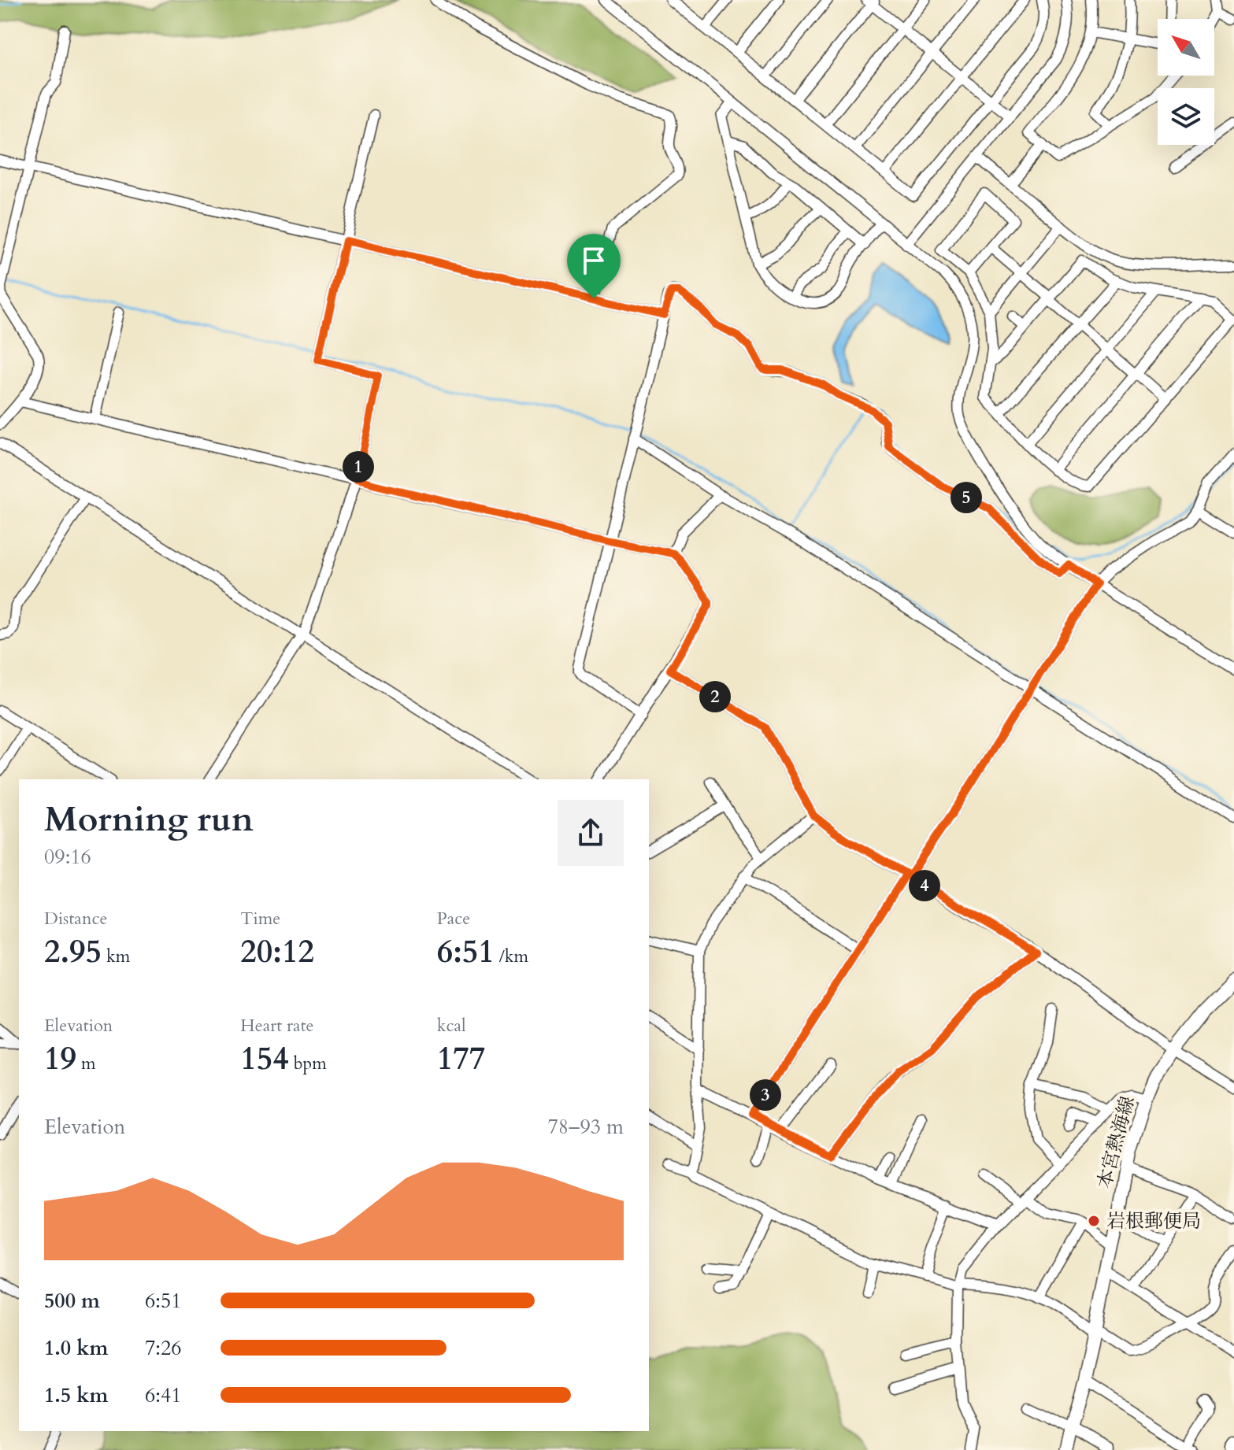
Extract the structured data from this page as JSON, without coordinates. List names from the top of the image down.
{
  "streets": {
    "main road": ["本宮熱海線"]
  },
  "places": ["岩根郵便局"],
  "north": "top left",
  "page": {
    "pins": [
      "1",
      "5",
      "2",
      "4",
      "3"
    ],
    "heading": ["Morning run", "09:16"],
    "stats": [
      ["Distance", "2.95 km"],
      ["Time", "20:12"],
      ["Pace", "6:51 /km"],
      ["Elevation", "19 m"],
      ["Heart rate", "154 bpm"],
      ["kcal", "177"]
    ],
    "chart": ["Elevation", "78–93 m"],
    "list": [
      {
        "name": "500 m",
        "note": "6:51"
      },
      {
        "name": "1.0 km",
        "note": "7:26"
      },
      {
        "name": "1.5 km",
        "note": "6:41"
      }
    ]
  }
}
